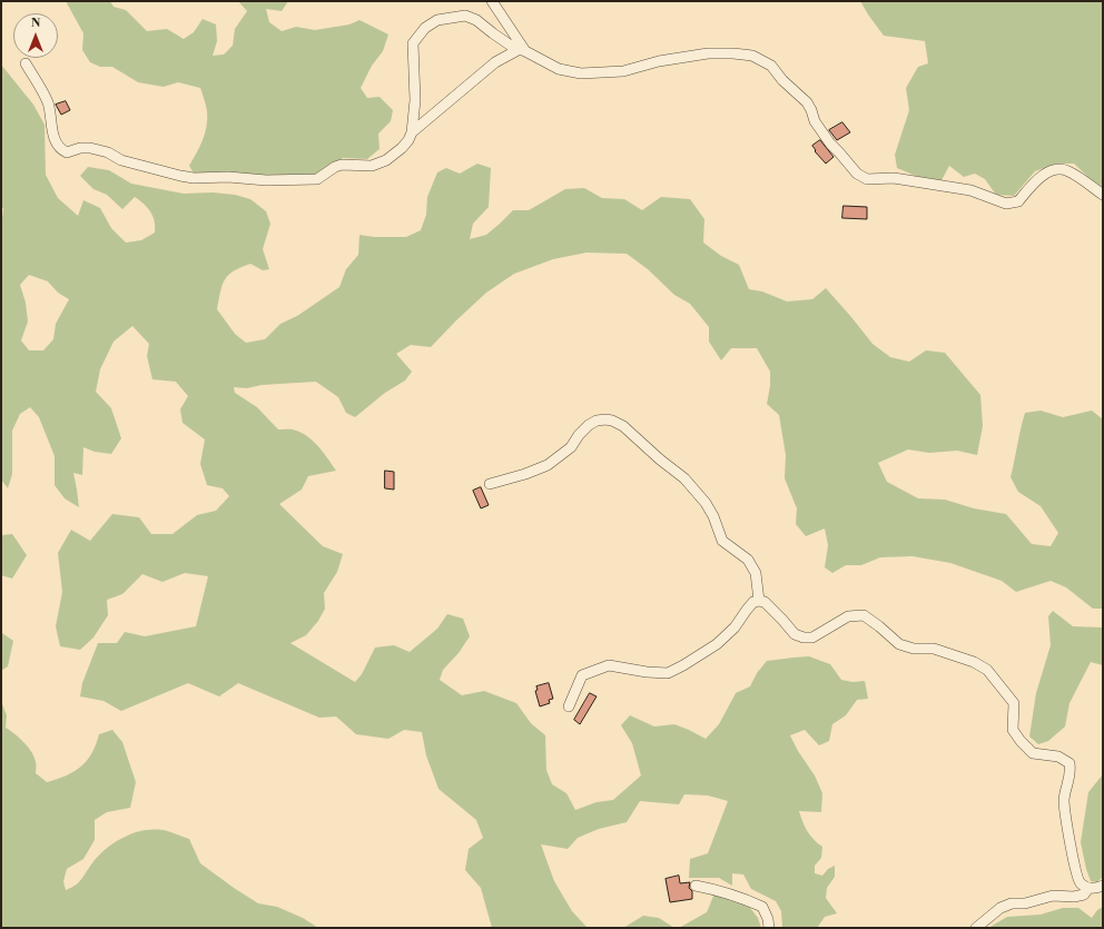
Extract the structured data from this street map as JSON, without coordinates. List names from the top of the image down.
{
  "north": "top"
}
